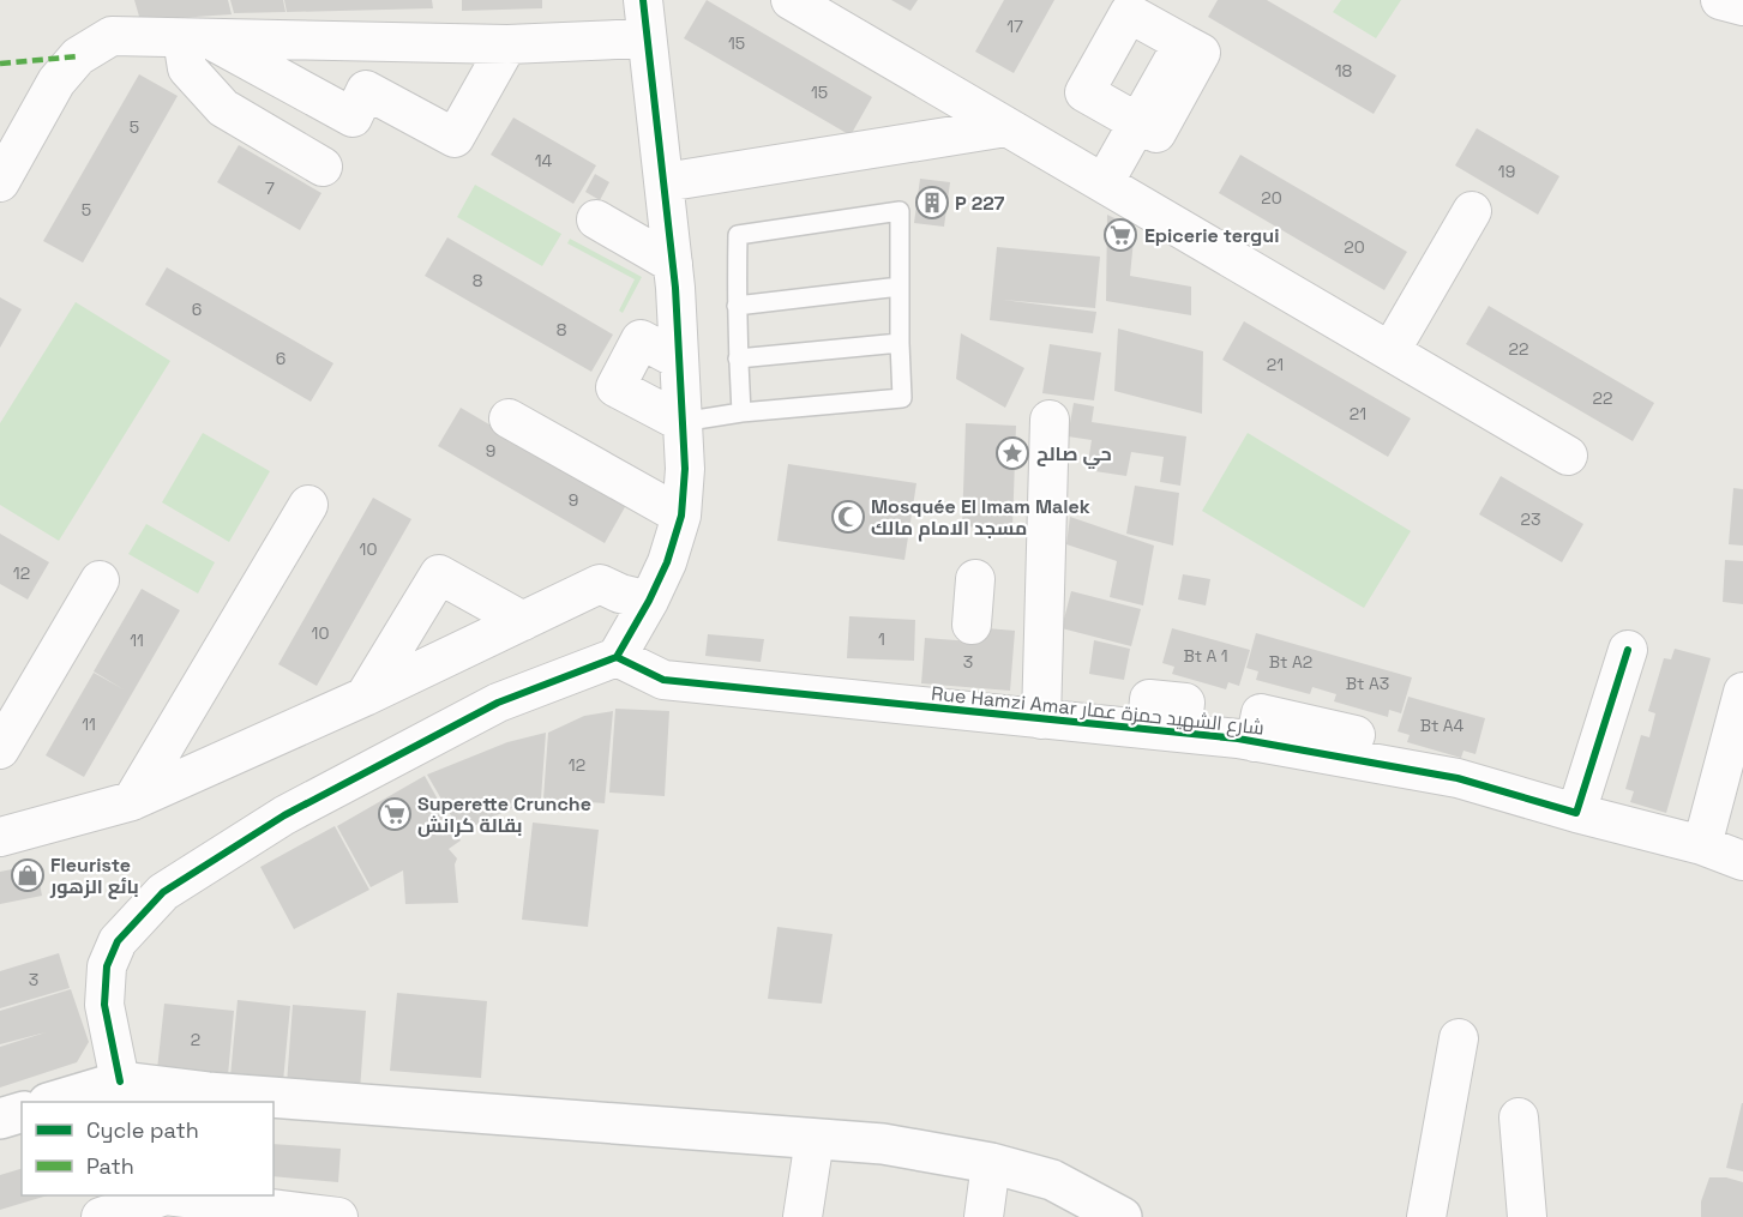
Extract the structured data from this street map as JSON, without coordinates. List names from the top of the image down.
{
  "streets": {
    "street": ["Rue Hamzi Amar شارع الشهيد حمزة عمار"]
  },
  "places": {
    "building": ["P 227"],
    "supermarket": ["Epicerie tergui", "Superette Crunche بقالة كرانش"],
    "place": ["حي صالح"],
    "mosque": ["Mosquée El Imam Malek مسجد الامام مالك"],
    "shop": ["Fleuriste بائع الزهور"]
  },
  "house_numbers": [
    "17",
    "15",
    "18",
    "15",
    "5",
    "14",
    "19",
    "7",
    "20",
    "5",
    "20",
    "8",
    "6",
    "8",
    "22",
    "6",
    "21",
    "22",
    "21",
    "9",
    "9",
    "23",
    "10",
    "12",
    "10",
    "1",
    "11",
    "Bt A 1",
    "3",
    "Bt A2",
    "Bt A3",
    "11",
    "Bt A4",
    "12",
    "3",
    "2"
  ],
  "legend": ["Cycle path", "Path"]
}
